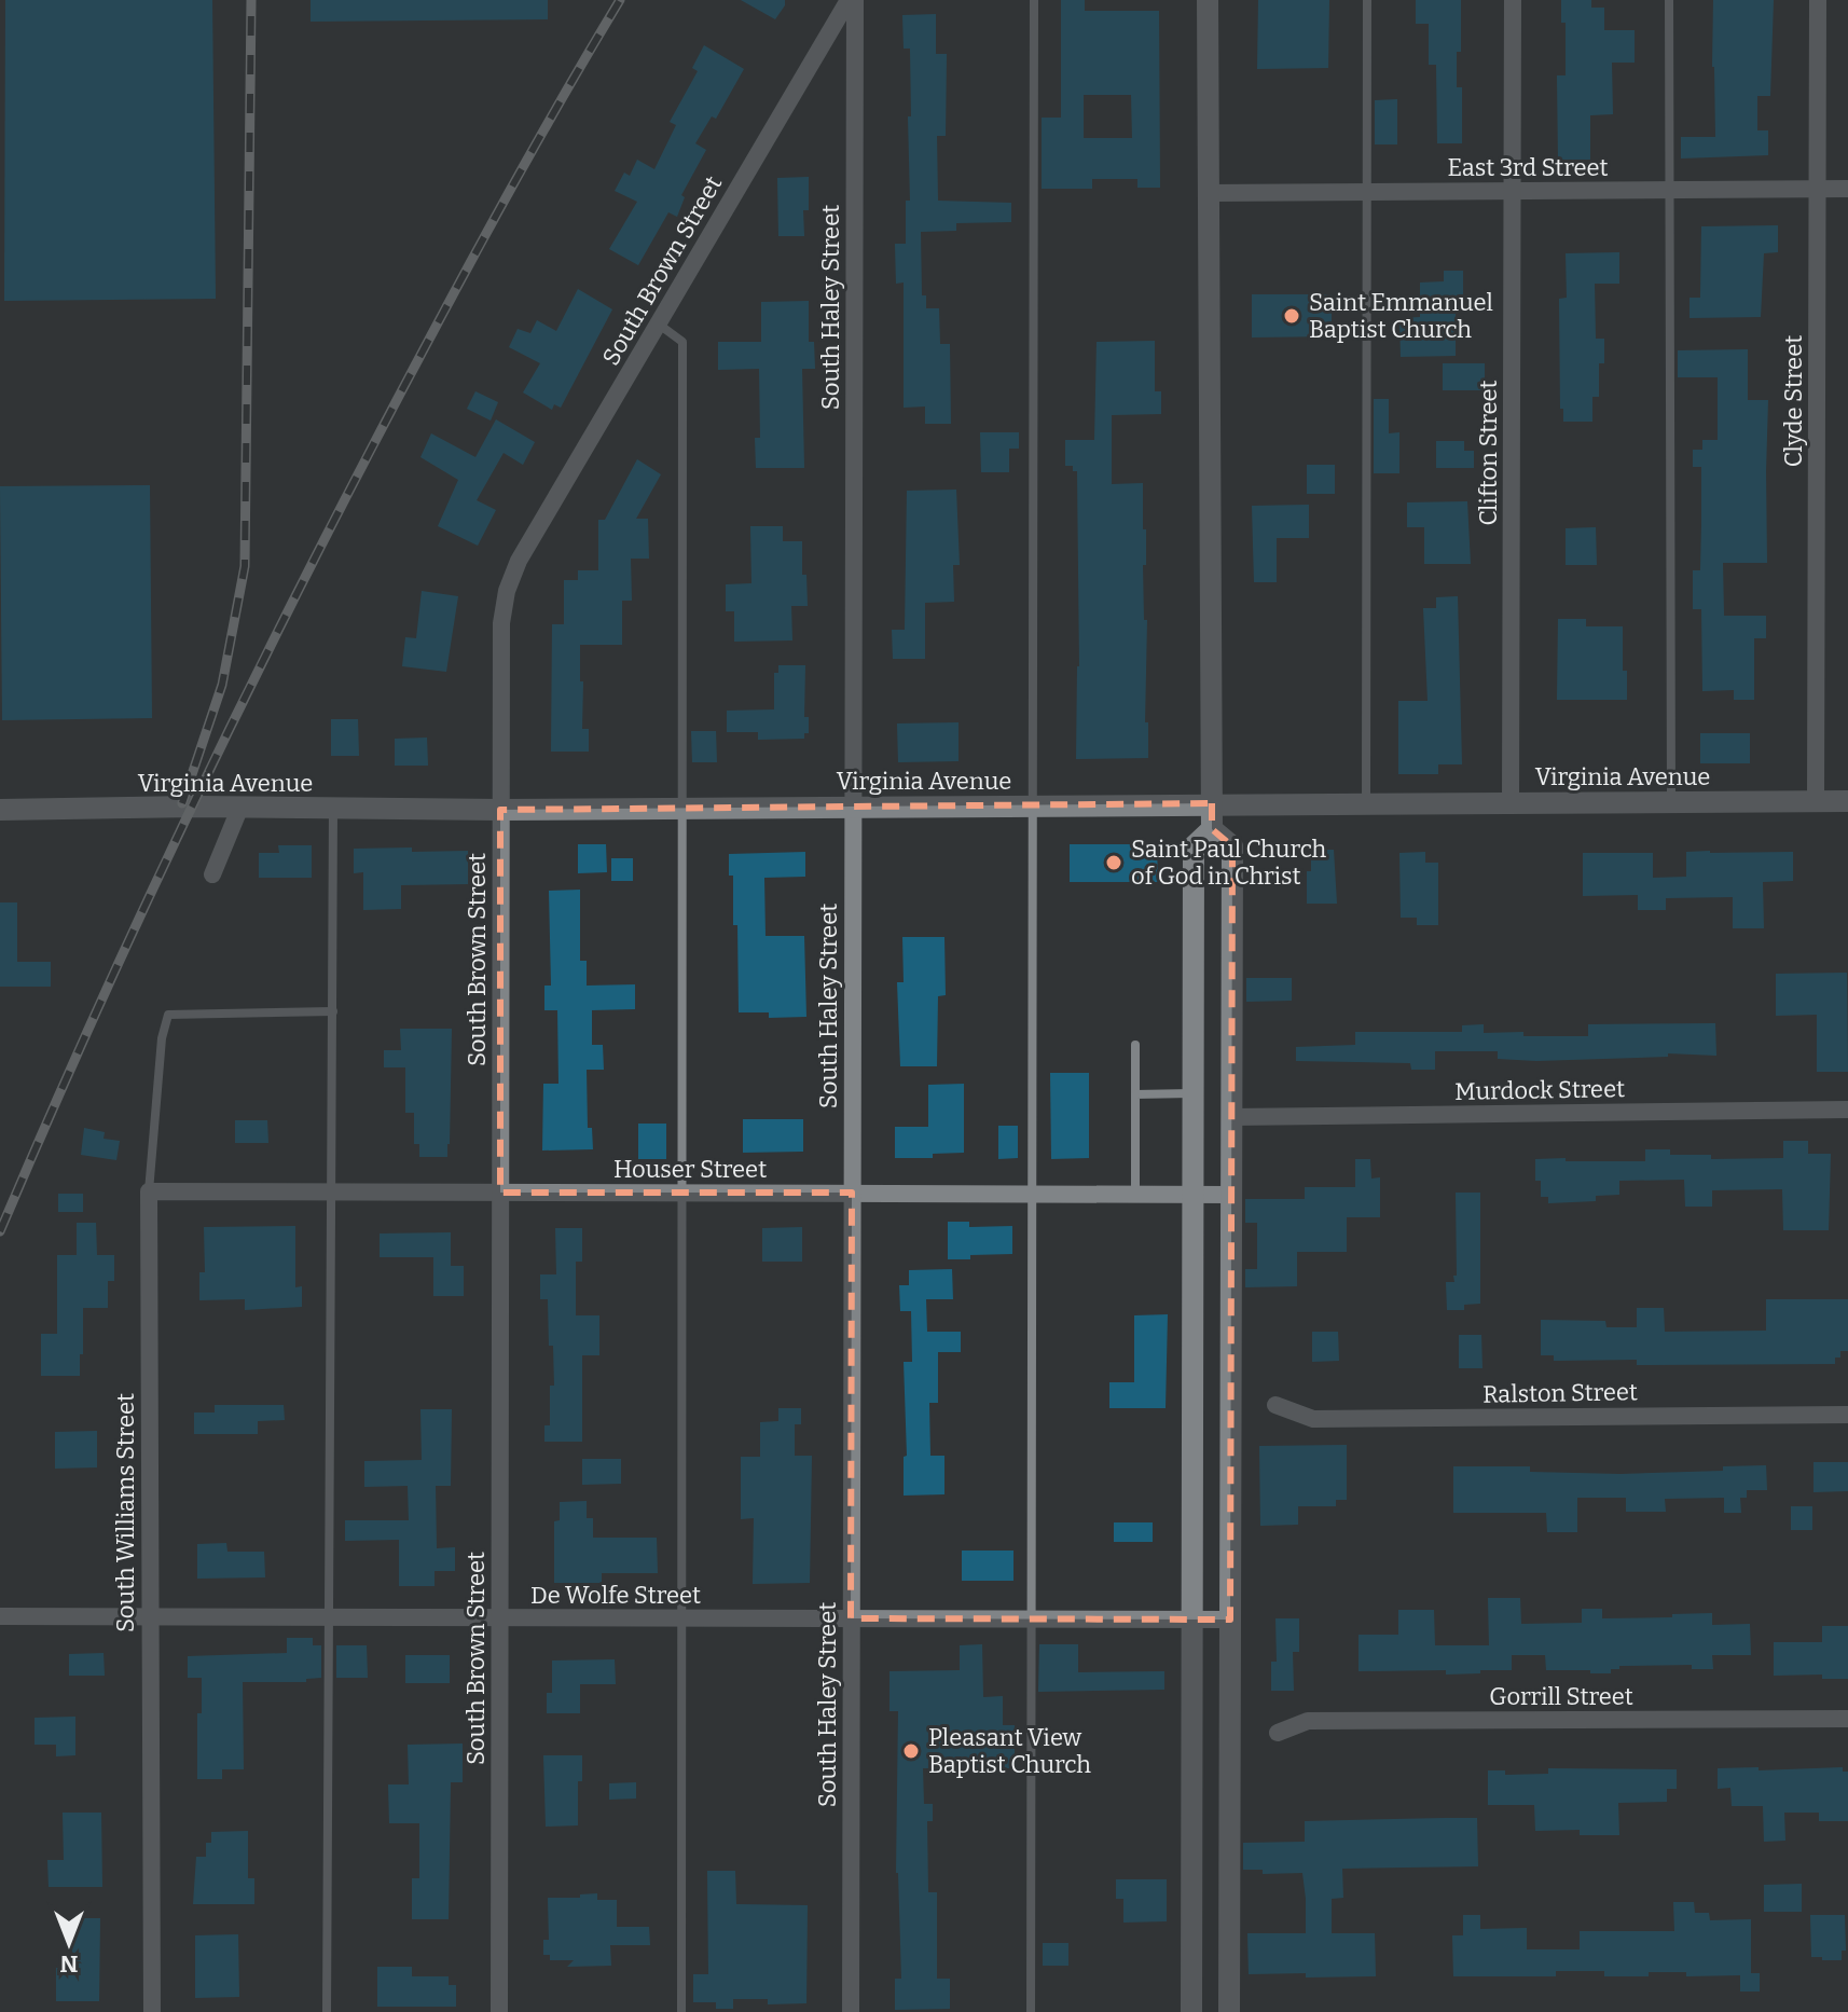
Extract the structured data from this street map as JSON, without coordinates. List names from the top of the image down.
{
  "streets": {
    "street": [
      "East 3rd Street",
      "South Brown Street",
      "South Haley Street",
      "Clyde Street",
      "Clifton Street",
      "Virginia Avenue",
      "Murdock Street",
      "Houser Street",
      "Ralston Street",
      "South Williams Street",
      "De Wolfe Street",
      "Gorrill Street"
    ]
  },
  "crossings": [
    ["East 3rd Street", "Clyde Street"],
    ["East 3rd Street", "Clifton Street"],
    ["South Brown Street", "Virginia Avenue"],
    ["South Brown Street", "Houser Street"],
    ["South Brown Street", "De Wolfe Street"],
    ["South Haley Street", "Virginia Avenue"],
    ["South Haley Street", "Houser Street"],
    ["South Haley Street", "De Wolfe Street"],
    ["Clyde Street", "Virginia Avenue"],
    ["Clifton Street", "Virginia Avenue"],
    ["Houser Street", "South Williams Street"],
    ["South Williams Street", "De Wolfe Street"]
  ],
  "places": ["Saint Emmanuel Baptist Church", "Saint Paul Church of God in Christ", "Pleasant View Baptist Church"],
  "north": "bottom"
}
